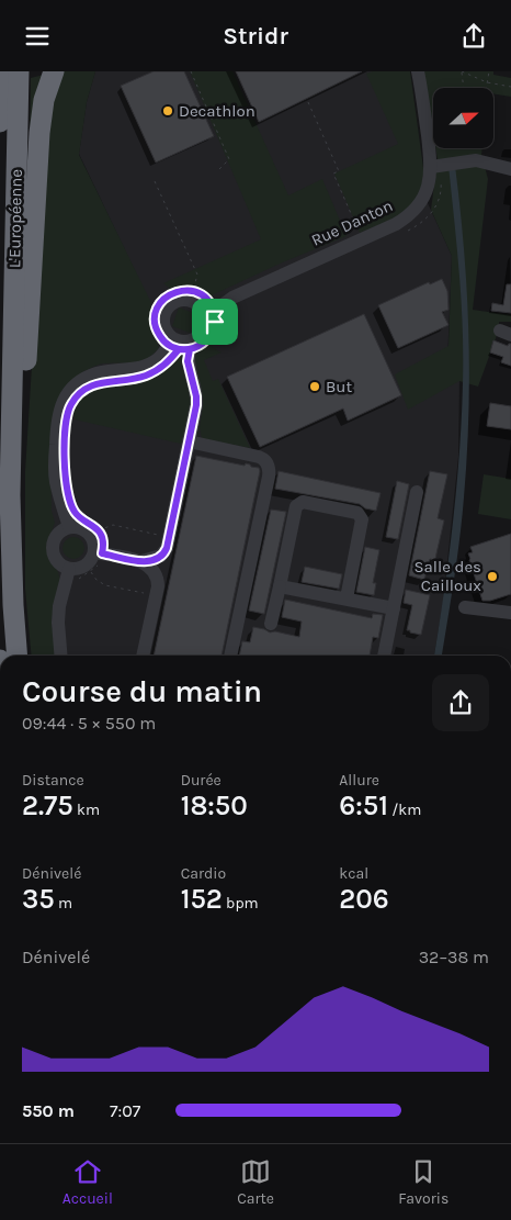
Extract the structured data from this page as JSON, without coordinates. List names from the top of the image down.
{
  "streets": {
    "highway": ["L'Européenne"],
    "street": ["Rue Danton"]
  },
  "places": ["Decathlon", "But", "Salle des Cailloux"],
  "north": "right",
  "page": {
    "header": "Stridr",
    "heading": ["Course du matin", "09:44 · 5 × 550 m"],
    "stats": [
      ["Distance", "2.75 km"],
      ["Durée", "18:50"],
      ["Allure", "6:51 /km"],
      ["Dénivelé", "35 m"],
      ["Cardio", "152 bpm"],
      ["kcal", "206"]
    ],
    "chart": ["Dénivelé", "32–38 m"],
    "list": [
      {
        "name": "550 m",
        "note": "7:07"
      }
    ],
    "tabs": ["Accueil", "Carte", "Favoris"]
  }
}
